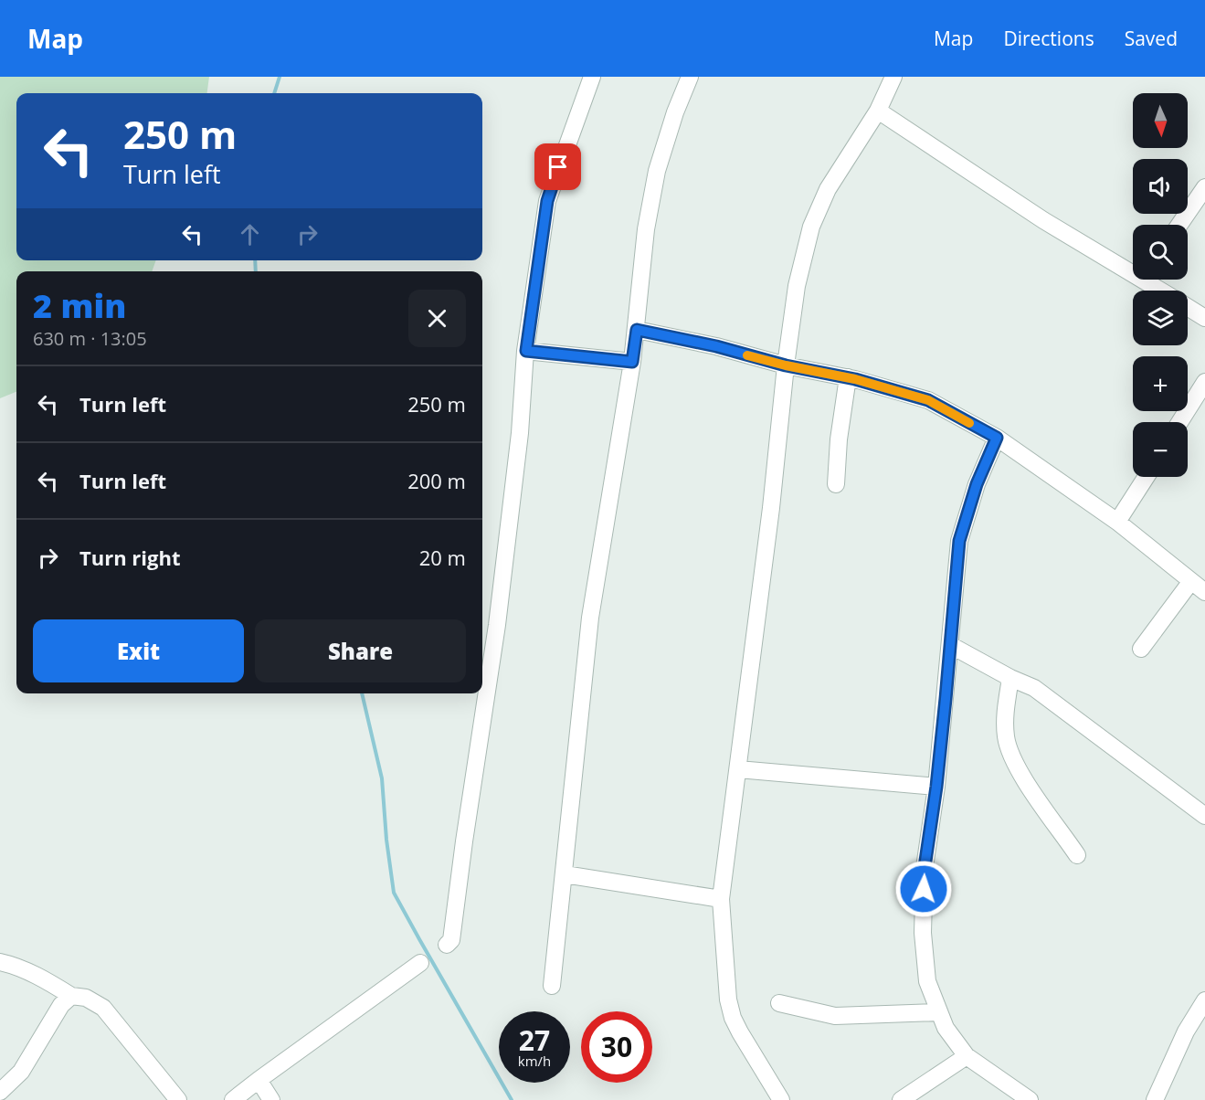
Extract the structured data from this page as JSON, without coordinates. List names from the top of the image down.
{
  "north": "bottom",
  "page": {
    "header": "Map",
    "nav": ["Map", "Directions", "Saved"],
    "map_buttons": ["+", "−"],
    "turn": ["250 m", "Turn left"],
    "heading": ["2 min", "630 m · 13:05"],
    "list": [
      {
        "name": "Turn left",
        "value": "250 m"
      },
      {
        "name": "Turn left",
        "value": "200 m"
      },
      {
        "name": "Turn right",
        "value": "20 m"
      }
    ],
    "buttons": ["Exit", "Share"],
    "speed": "27 km/h",
    "limit": "30"
  }
}
